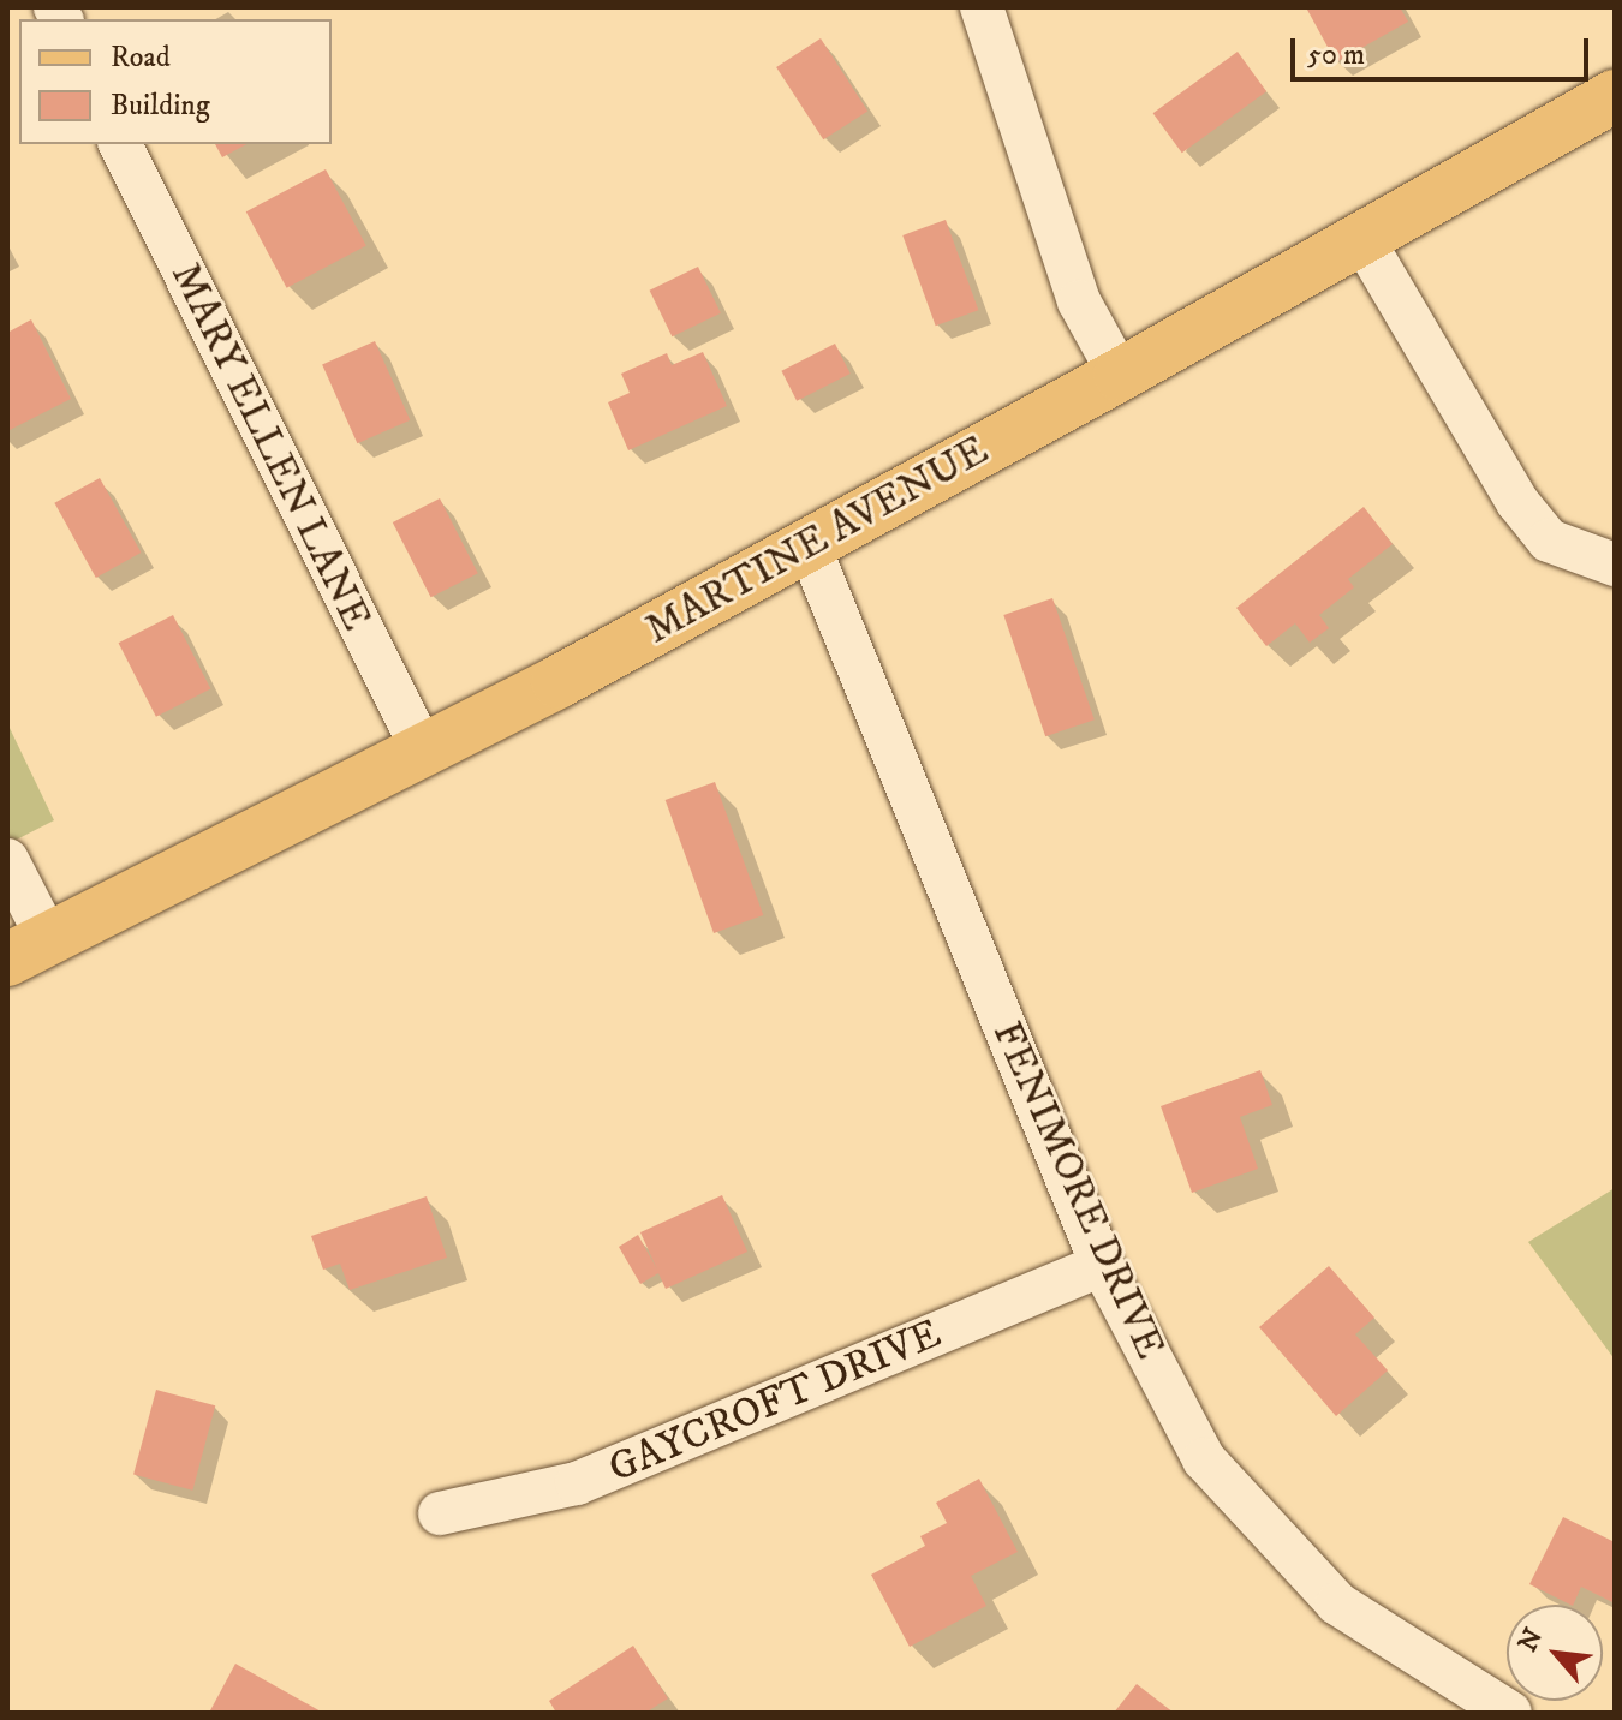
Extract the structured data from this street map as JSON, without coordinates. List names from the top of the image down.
{
  "streets": {
    "main road": ["MARTINE AVENUE"],
    "street": ["MARY ELLEN LANE", "FENIMORE DRIVE", "GAYCROFT DRIVE"]
  },
  "crossings": [
    ["MARY ELLEN LANE", "MARTINE AVENUE"],
    ["MARTINE AVENUE", "FENIMORE DRIVE"],
    ["FENIMORE DRIVE", "GAYCROFT DRIVE"]
  ],
  "legend": ["Road", "Building"],
  "scale_bar": "50 m",
  "north": "top left"
}
